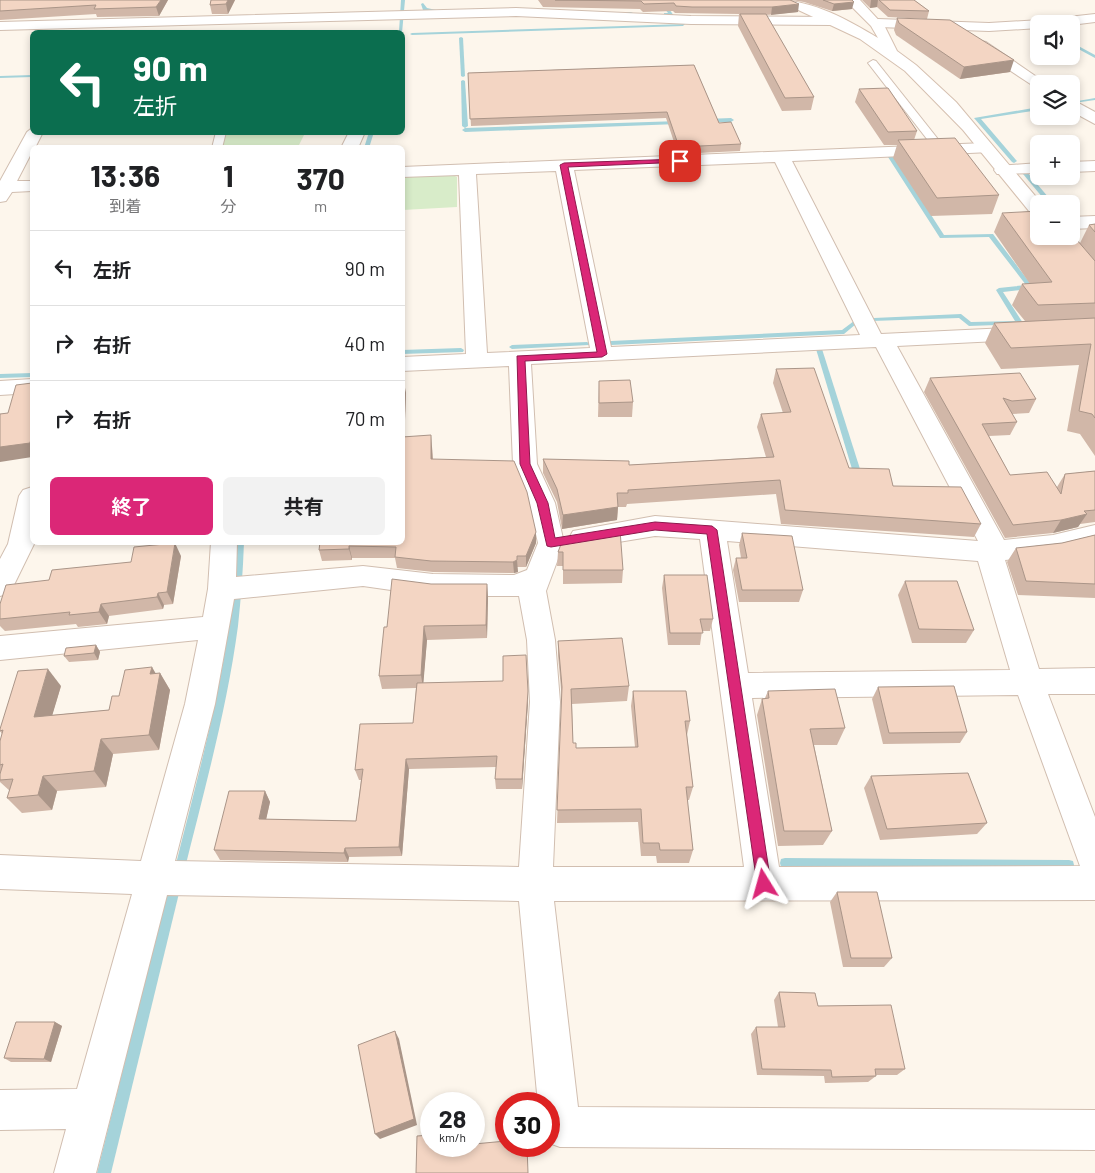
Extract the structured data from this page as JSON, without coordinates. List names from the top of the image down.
{
  "page": {
    "map_buttons": ["+", "−"],
    "turn": ["90 m", "左折"],
    "eta": [
      "13:36",
      "到着",
      "1",
      "分",
      "370",
      "m"
    ],
    "list": [
      {
        "name": "左折",
        "value": "90 m"
      },
      {
        "name": "右折",
        "value": "40 m"
      },
      {
        "name": "右折",
        "value": "70 m"
      }
    ],
    "buttons": ["終了", "共有"],
    "speed": "28 km/h",
    "limit": "30"
  }
}
